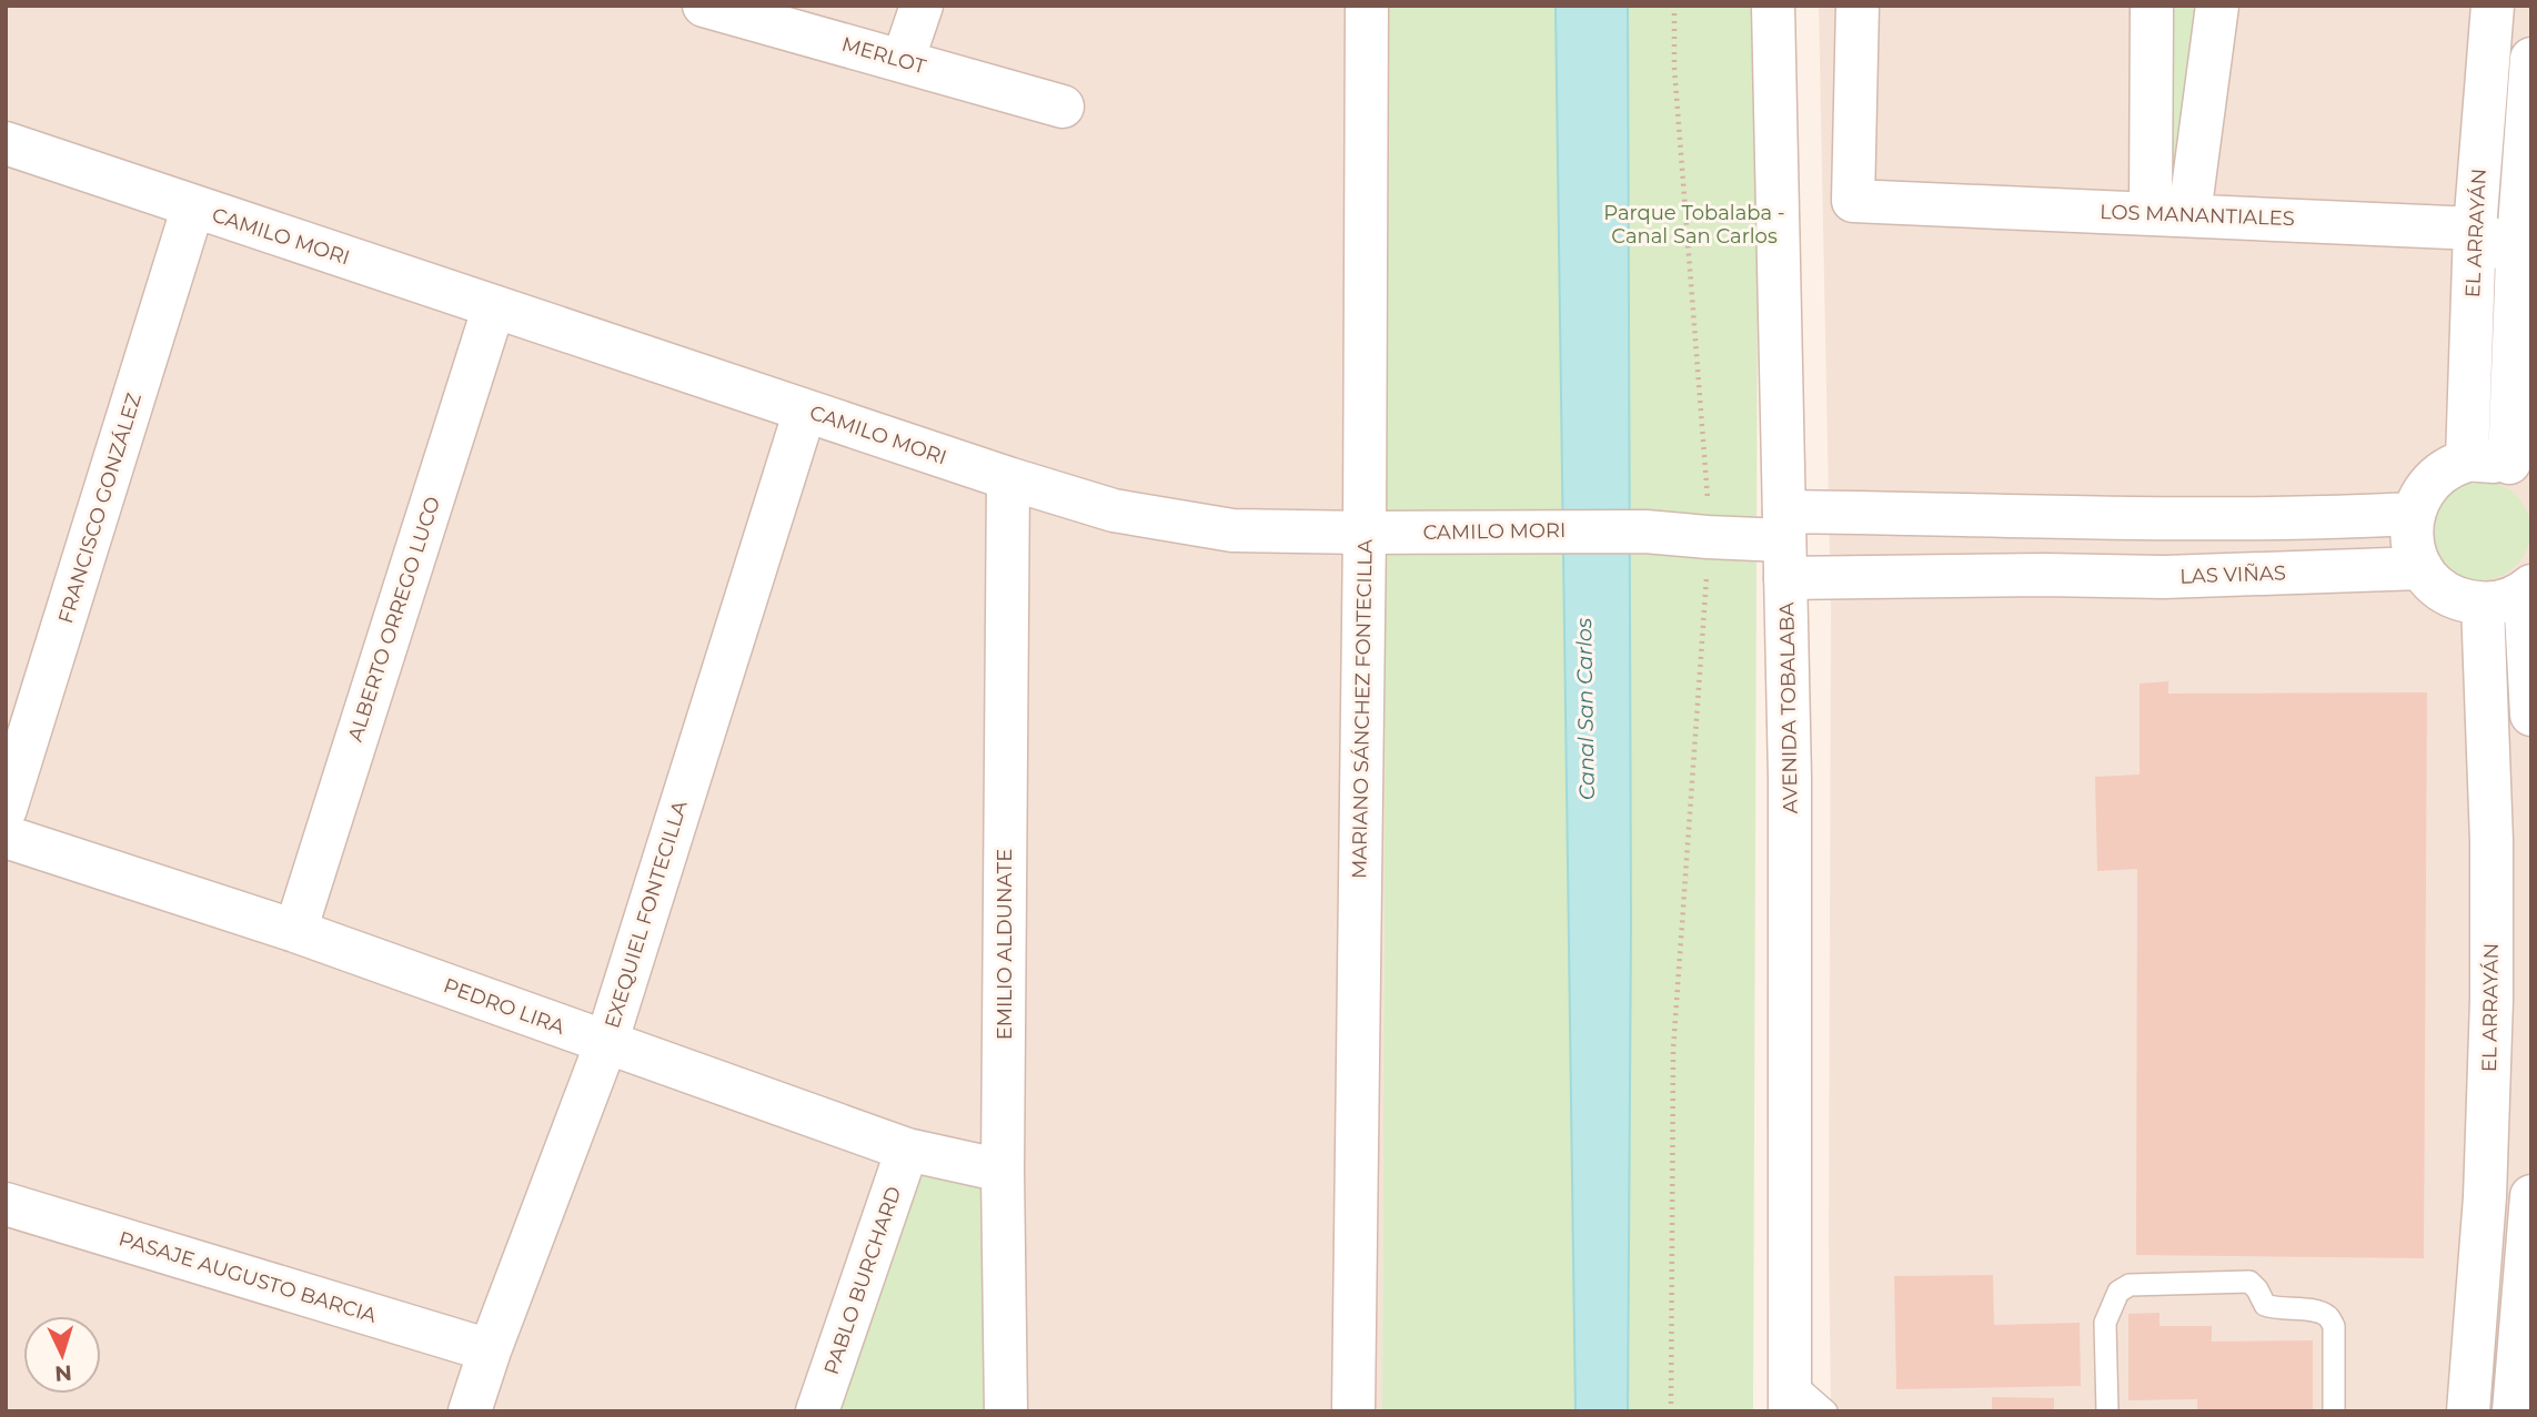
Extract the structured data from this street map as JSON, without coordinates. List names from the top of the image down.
{
  "streets": {
    "street": [
      "MERLOT",
      "LOS MANANTIALES",
      "EL ARRAYÁN",
      "CAMILO MORI",
      "FRANCISCO GONZÁLEZ",
      "LAS VIÑAS",
      "ALBERTO ORREGO LUCO",
      "AVENIDA TOBALABA",
      "MARIANO SÁNCHEZ FONTECILLA",
      "EXEQUIEL FONTECILLA",
      "EMILIO ALDUNATE",
      "PEDRO LIRA",
      "PASAJE AUGUSTO BARCIA",
      "PABLO BURCHARD"
    ]
  },
  "crossings": [
    ["LOS MANANTIALES", "EL ARRAYÁN"],
    ["CAMILO MORI", "FRANCISCO GONZÁLEZ"],
    ["CAMILO MORI", "LAS VIÑAS"],
    ["CAMILO MORI", "ALBERTO ORREGO LUCO"],
    ["CAMILO MORI", "AVENIDA TOBALABA"],
    ["CAMILO MORI", "MARIANO SÁNCHEZ FONTECILLA"],
    ["CAMILO MORI", "EXEQUIEL FONTECILLA"],
    ["CAMILO MORI", "EMILIO ALDUNATE"],
    ["LAS VIÑAS", "AVENIDA TOBALABA"],
    ["ALBERTO ORREGO LUCO", "PEDRO LIRA"],
    ["EXEQUIEL FONTECILLA", "PEDRO LIRA"],
    ["EXEQUIEL FONTECILLA", "PASAJE AUGUSTO BARCIA"],
    ["EMILIO ALDUNATE", "PEDRO LIRA"],
    ["PEDRO LIRA", "PABLO BURCHARD"]
  ],
  "water": ["Canal San Carlos"],
  "parks": ["Parque Tobalaba - Canal San Carlos"],
  "north": "bottom"
}
